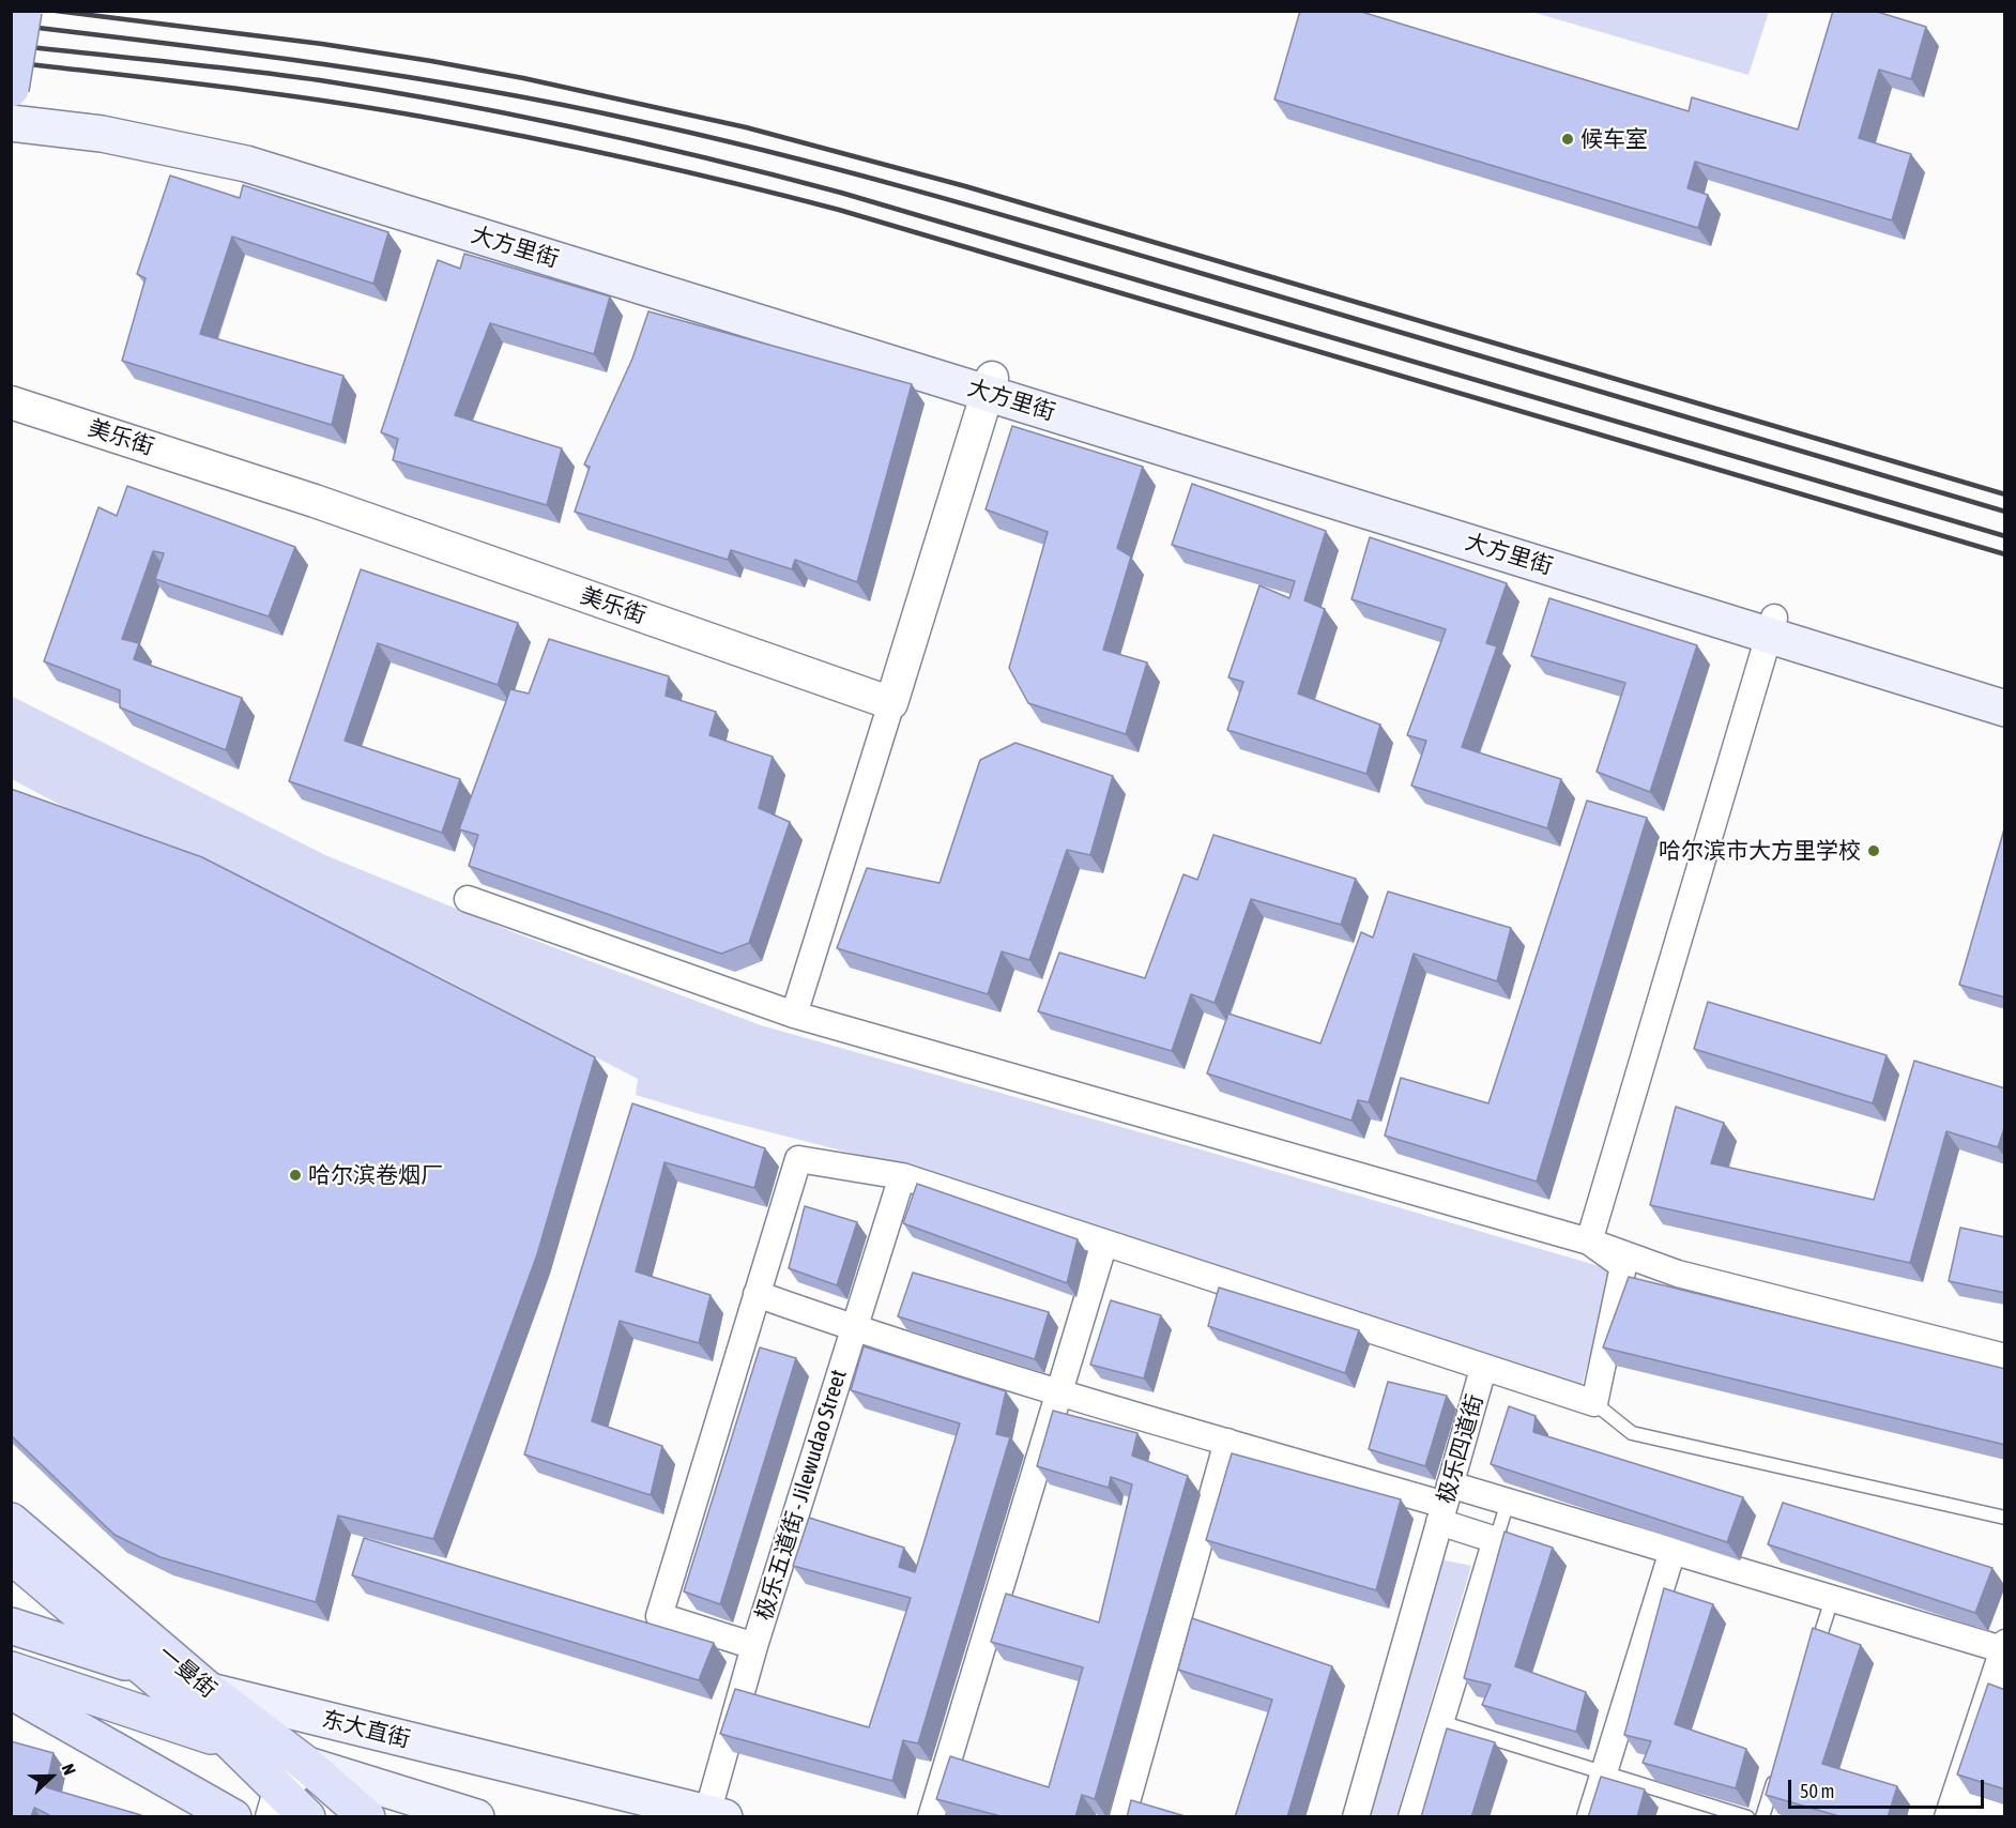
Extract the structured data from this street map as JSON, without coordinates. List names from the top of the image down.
{
  "streets": {
    "main road": ["大方里街", "一曼街", "东大直街"],
    "street": ["美乐街", "极乐四道街", "极乐五道街 - Jilewudao Street"]
  },
  "crossings": [
    ["极乐五道街 - Jilewudao Street", "东大直街"],
    ["一曼街", "东大直街"]
  ],
  "places": ["候车室", "哈尔滨市大方里学校", "哈尔滨卷烟厂"],
  "scale_bar": "50 m",
  "north": "right"
}
